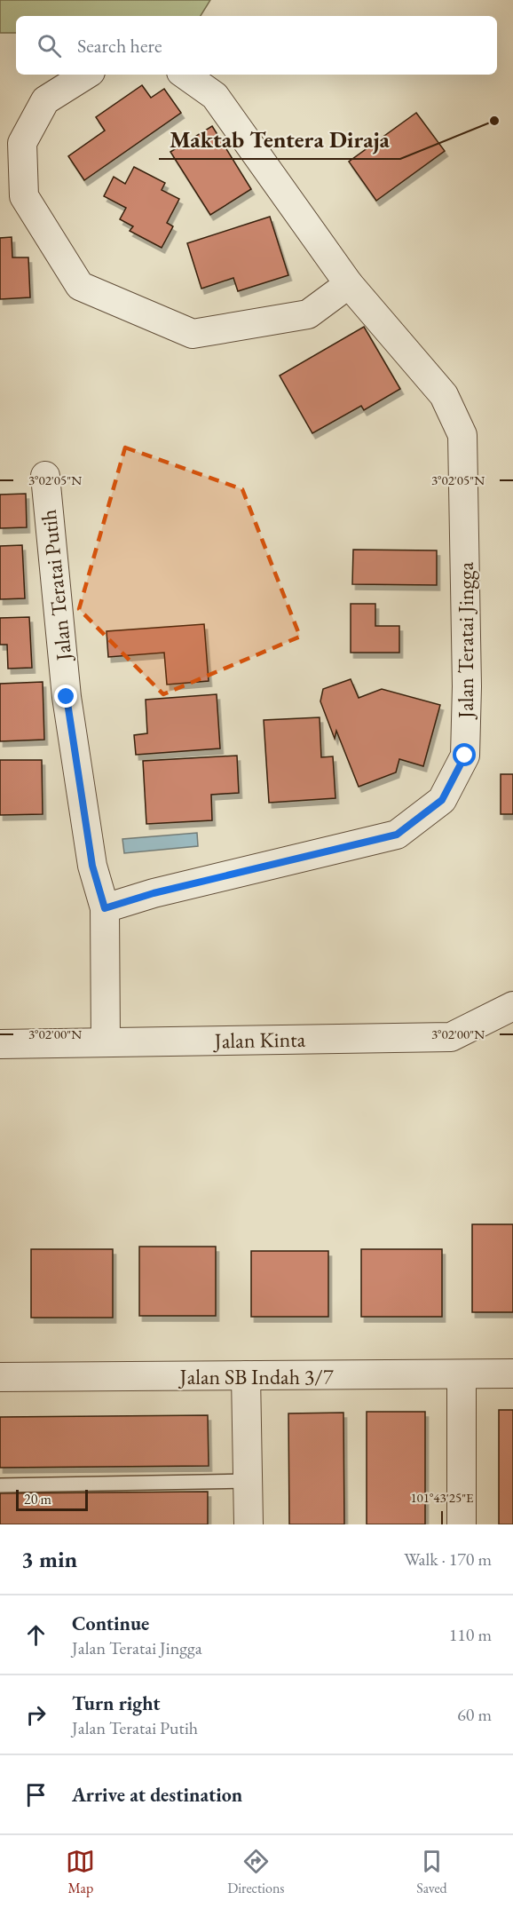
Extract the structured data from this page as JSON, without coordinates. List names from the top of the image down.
{
  "streets": {
    "street": [
      "Jalan Teratai Putih",
      "Jalan Teratai Jingga",
      "Jalan Kinta",
      "Jalan SB Indah 3/7"
    ]
  },
  "crossings": [
    ["Jalan Teratai Putih", "Jalan Teratai Jingga"],
    ["Jalan Teratai Putih", "Jalan Kinta"]
  ],
  "places": ["Maktab Tentera Diraja"],
  "scale_bar": "20 m",
  "page": {
    "search": "Search here",
    "scale": "20 m",
    "heading": ["3 min", "Walk · 170 m"],
    "list": [
      ["Continue", "Jalan Teratai Jingga", "110 m"],
      ["Turn right", "Jalan Teratai Putih", "60 m"],
      "Arrive at destination"
    ],
    "nav": ["Map", "Directions", "Saved"]
  },
  "coordinates": ["3°02'05\"N", "3°02'00\"N", "101°43'25\"E"]
}
